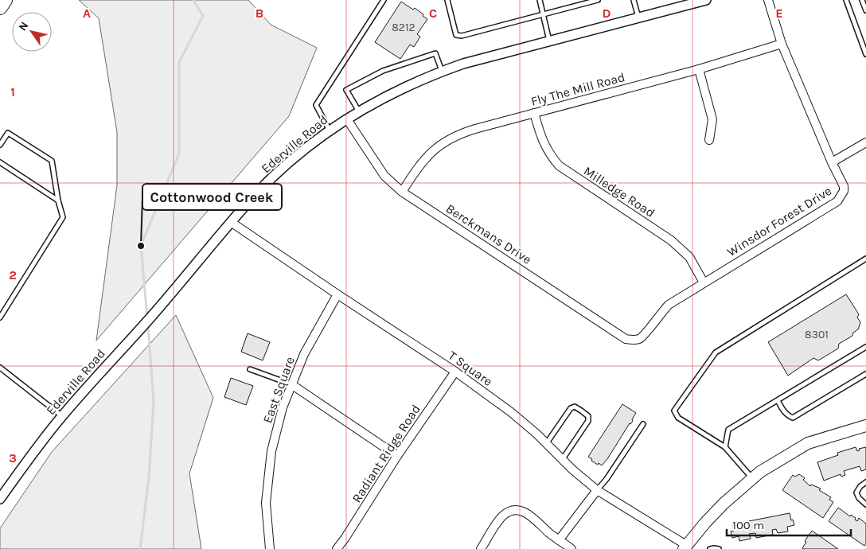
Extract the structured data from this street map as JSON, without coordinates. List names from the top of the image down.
{
  "streets": {
    "street": [
      "Fly The Mill Road",
      "Ederville Road",
      "Milledge Road",
      "Winsdor Forest Drive",
      "Berckmans Drive",
      "T Square",
      "East Square",
      "Radiant Ridge Road"
    ]
  },
  "crossings": [
    ["Fly The Mill Road", "Milledge Road"],
    ["Fly The Mill Road", "Winsdor Forest Drive"],
    ["Fly The Mill Road", "Berckmans Drive"],
    ["Ederville Road", "Berckmans Drive"],
    ["Ederville Road", "T Square"],
    ["Milledge Road", "Winsdor Forest Drive"],
    ["Winsdor Forest Drive", "Berckmans Drive"],
    ["T Square", "East Square"],
    ["T Square", "Radiant Ridge Road"]
  ],
  "places": ["Cottonwood Creek"],
  "house_numbers": ["8212", "8301"],
  "scale_bar": "100 m",
  "north": "top left",
  "grid": {
    "columns": [
      "A",
      "B",
      "C",
      "D",
      "E"
    ],
    "rows": ["1", "2", "3"]
  }
}
